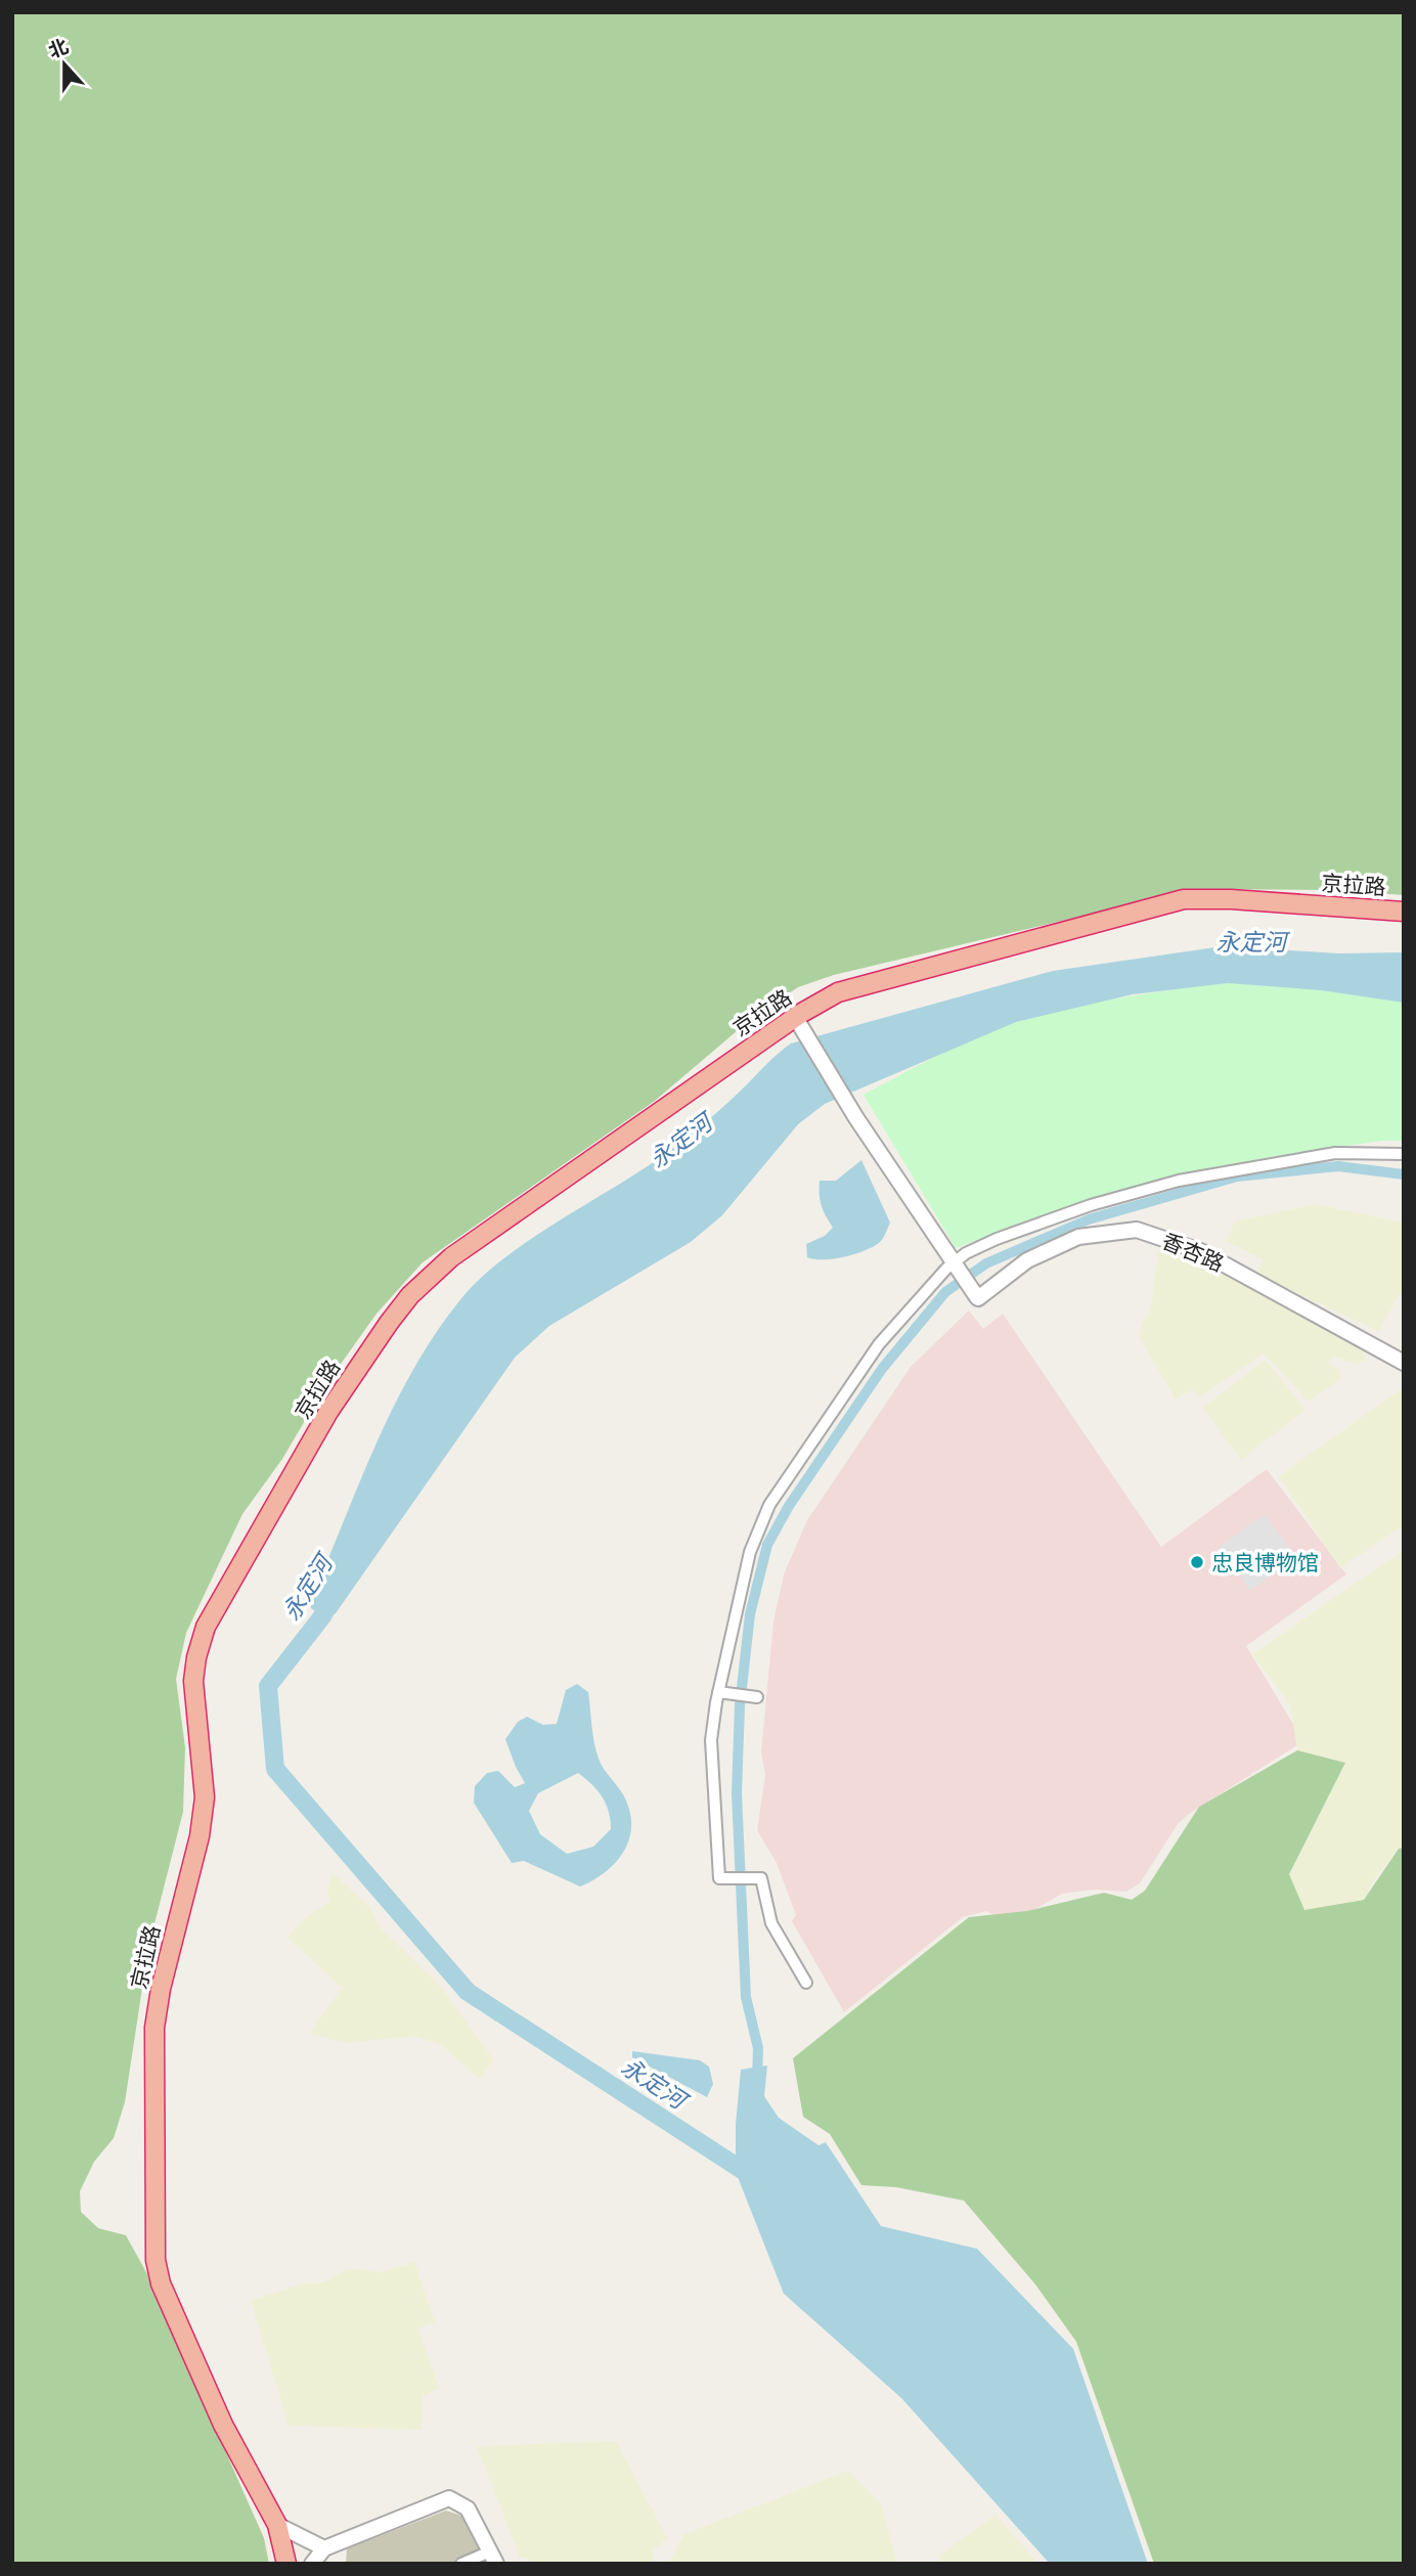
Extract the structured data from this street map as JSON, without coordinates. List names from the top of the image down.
{
  "streets": {
    "highway": ["京拉路"],
    "street": ["香杏路"]
  },
  "crossings": [
    ["京拉路", "香杏路"]
  ],
  "water": ["永定河"],
  "places": ["忠良博物馆"],
  "north": "top"
}
